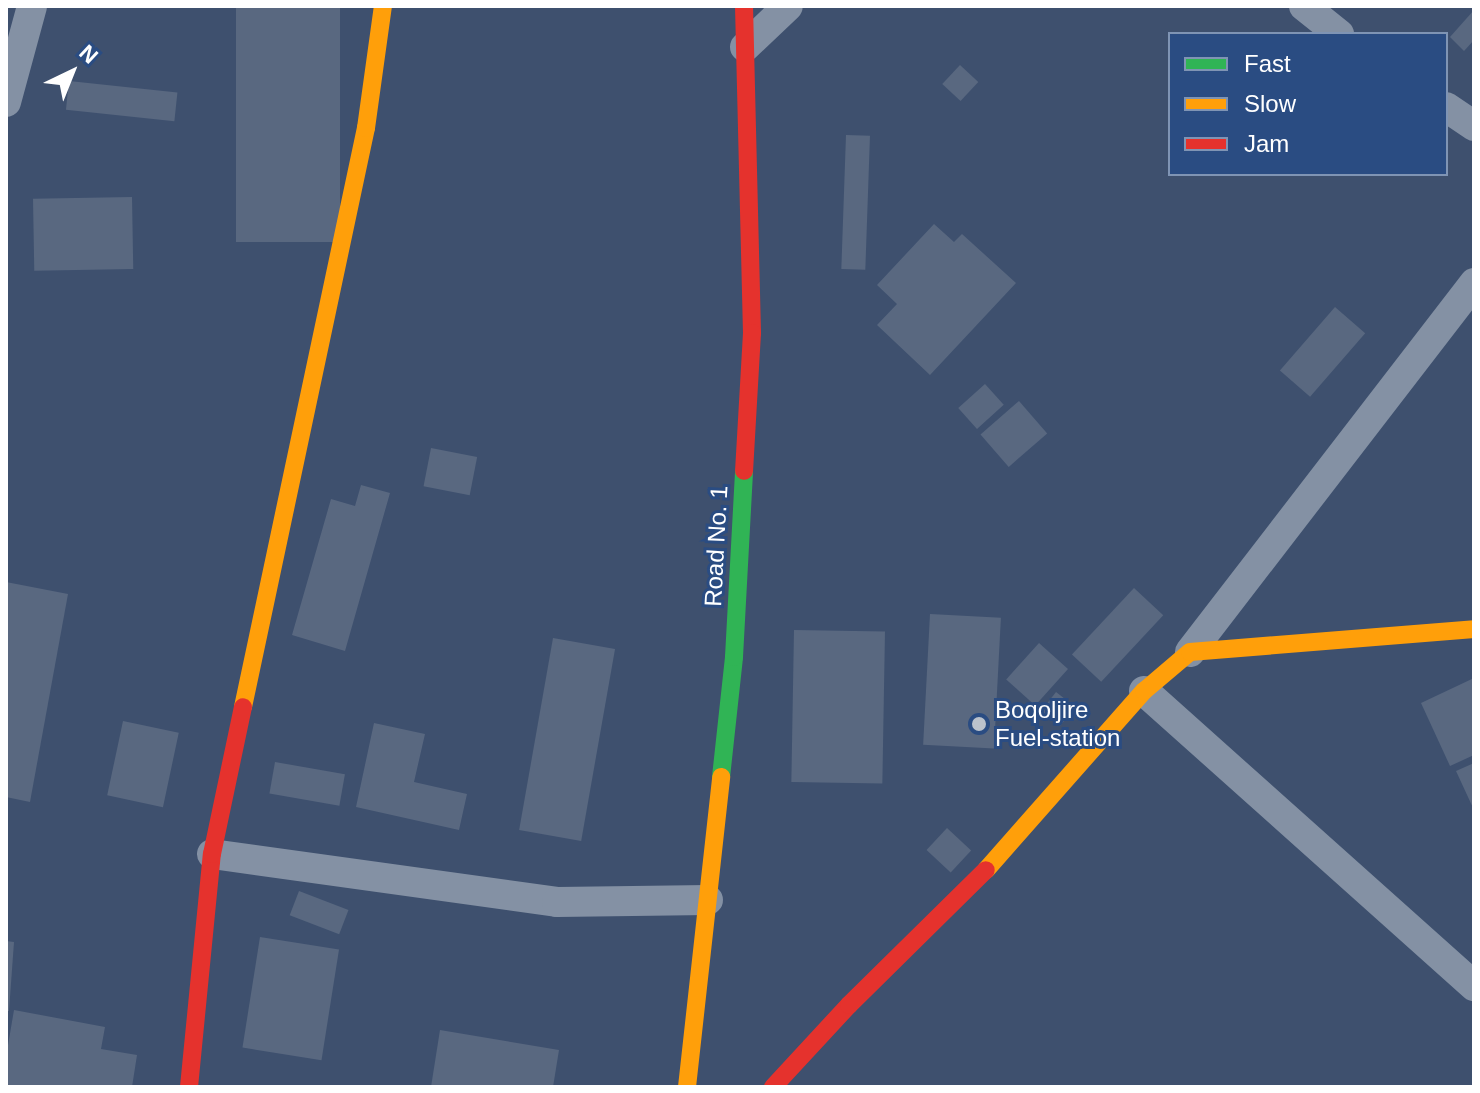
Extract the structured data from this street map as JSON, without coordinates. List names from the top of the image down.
{
  "streets": {
    "main road": ["Road No. 1"]
  },
  "places": ["Boqoljire Fuel-station"],
  "legend": ["Fast", "Slow", "Jam"],
  "north": "top right"
}
